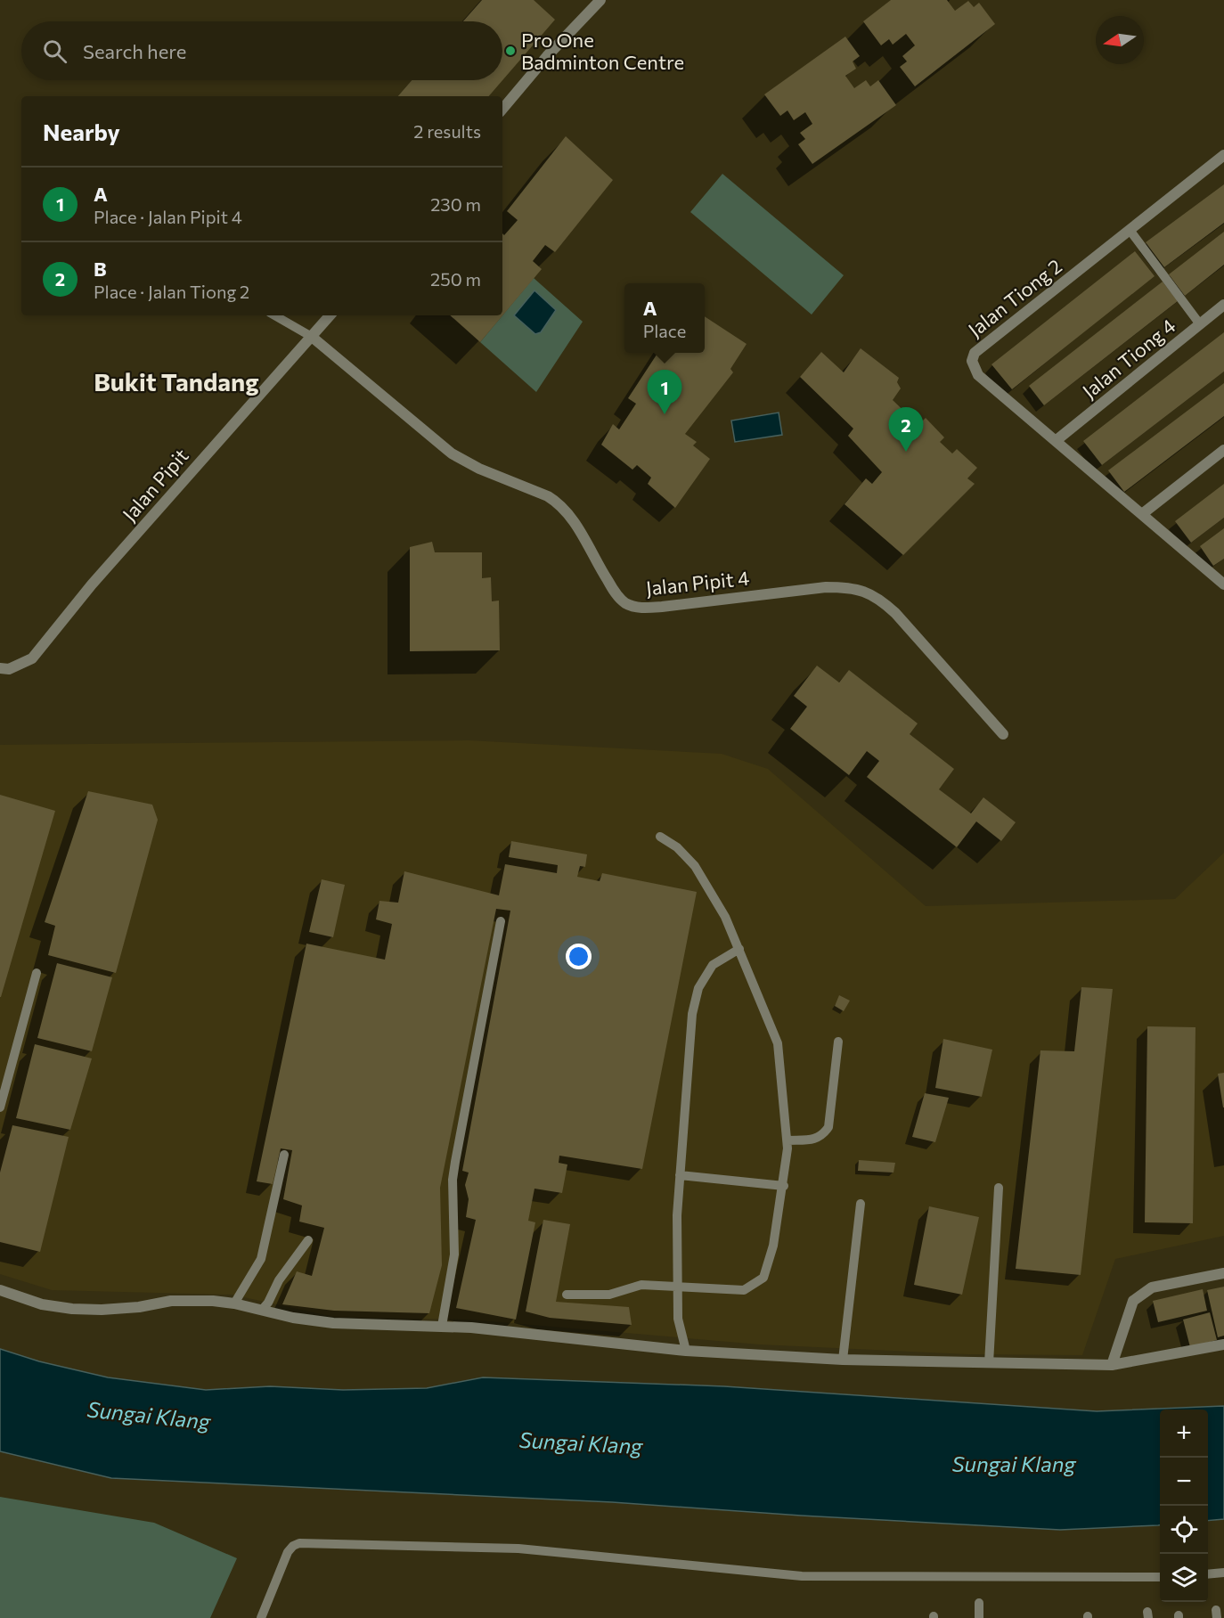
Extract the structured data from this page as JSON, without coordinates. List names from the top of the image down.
{
  "streets": {
    "street": [
      "Jalan Tiong 2",
      "Jalan Tiong 4",
      "Jalan Pipit",
      "Jalan Pipit 4"
    ]
  },
  "crossings": [
    ["Jalan Tiong 2", "Jalan Tiong 4"],
    ["Jalan Pipit", "Jalan Pipit 4"]
  ],
  "districts": ["Bukit Tandang"],
  "water": ["Sungai Klang"],
  "places": ["Pro One Badminton Centre"],
  "north": "left",
  "page": {
    "search": "Search here",
    "heading": ["Nearby", "2 results"],
    "list": [
      {
        "mark": "1",
        "name": "A",
        "note": "Place · Jalan Pipit 4",
        "value": "230 m"
      },
      {
        "mark": "2",
        "name": "B",
        "note": "Place · Jalan Tiong 2",
        "value": "250 m"
      }
    ],
    "popup": ["A", "Place"],
    "pins": ["1", "2"],
    "map_buttons": ["+", "−"]
  }
}
